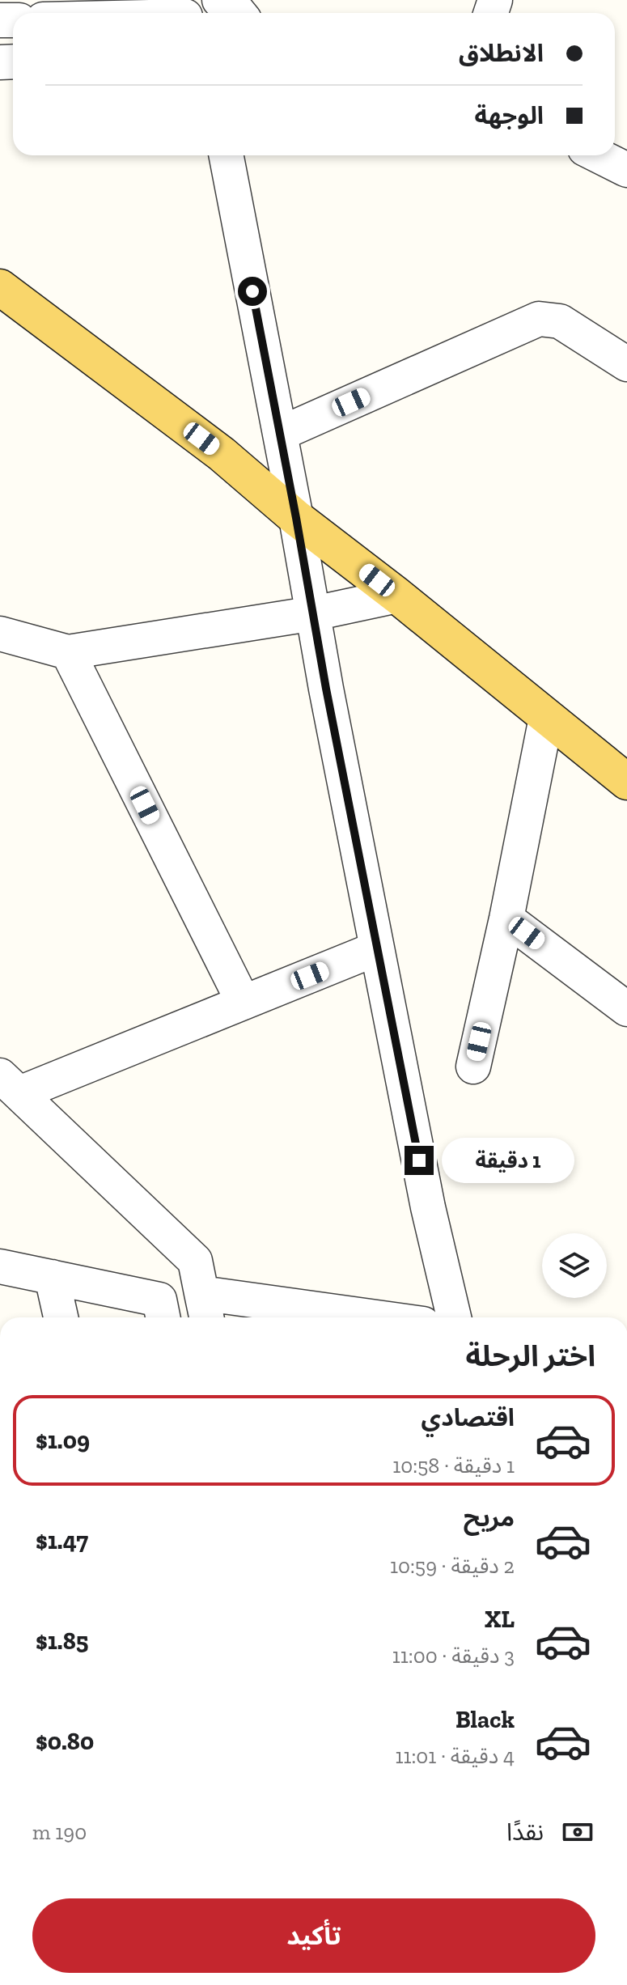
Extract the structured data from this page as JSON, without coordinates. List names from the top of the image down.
{
  "page": {
    "banner": ["الانطلاق", "الوجهة"],
    "bubble": "1 دقيقة",
    "heading": "اختر الرحلة",
    "list": [
      {
        "name": "اقتصادي",
        "note": "1 دقيقة · 10:58",
        "value": "$1.09"
      },
      {
        "name": "مريح",
        "note": "2 دقيقة · 10:59",
        "value": "$1.47"
      },
      {
        "name": "XL",
        "note": "3 دقيقة · 11:00",
        "value": "$1.85"
      },
      {
        "name": "Black",
        "note": "4 دقيقة · 11:01",
        "value": "$0.80"
      }
    ],
    "pay": ["نقدًا", "190 m"],
    "buttons": "تأكيد"
  }
}
